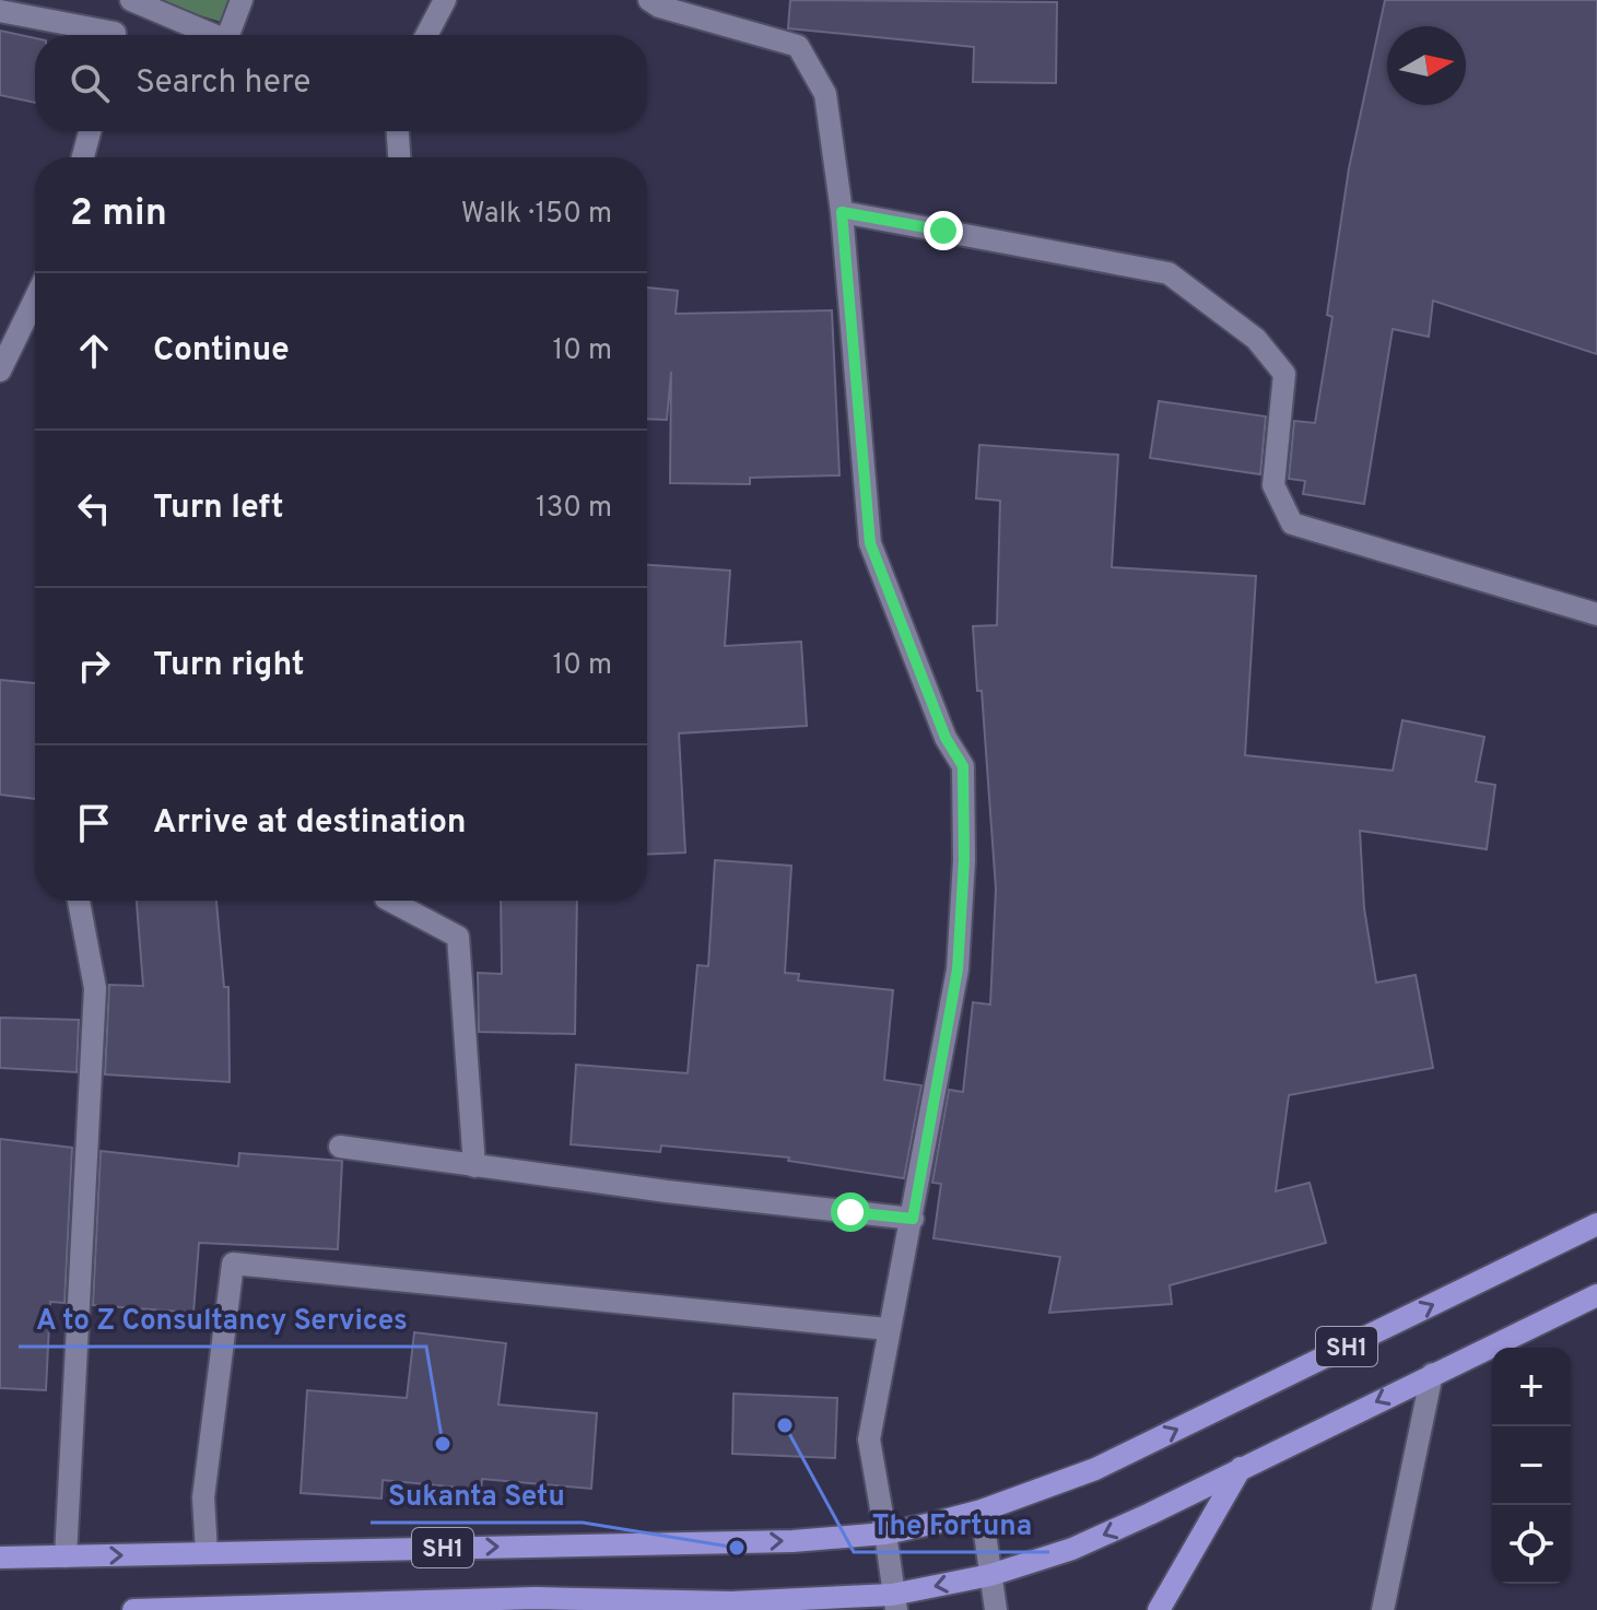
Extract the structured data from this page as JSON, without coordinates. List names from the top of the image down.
{
  "streets": {
    "main road": ["SH1"]
  },
  "places": ["The Fortuna", "A to Z Consultancy Services", "Sukanta Setu"],
  "north": "right",
  "page": {
    "search": "Search here",
    "heading": ["2 min", "Walk · 150 m"],
    "list": [
      ["Continue", "10 m"],
      ["Turn left", "130 m"],
      ["Turn right", "10 m"],
      "Arrive at destination"
    ],
    "map_buttons": ["+", "−"]
  }
}
